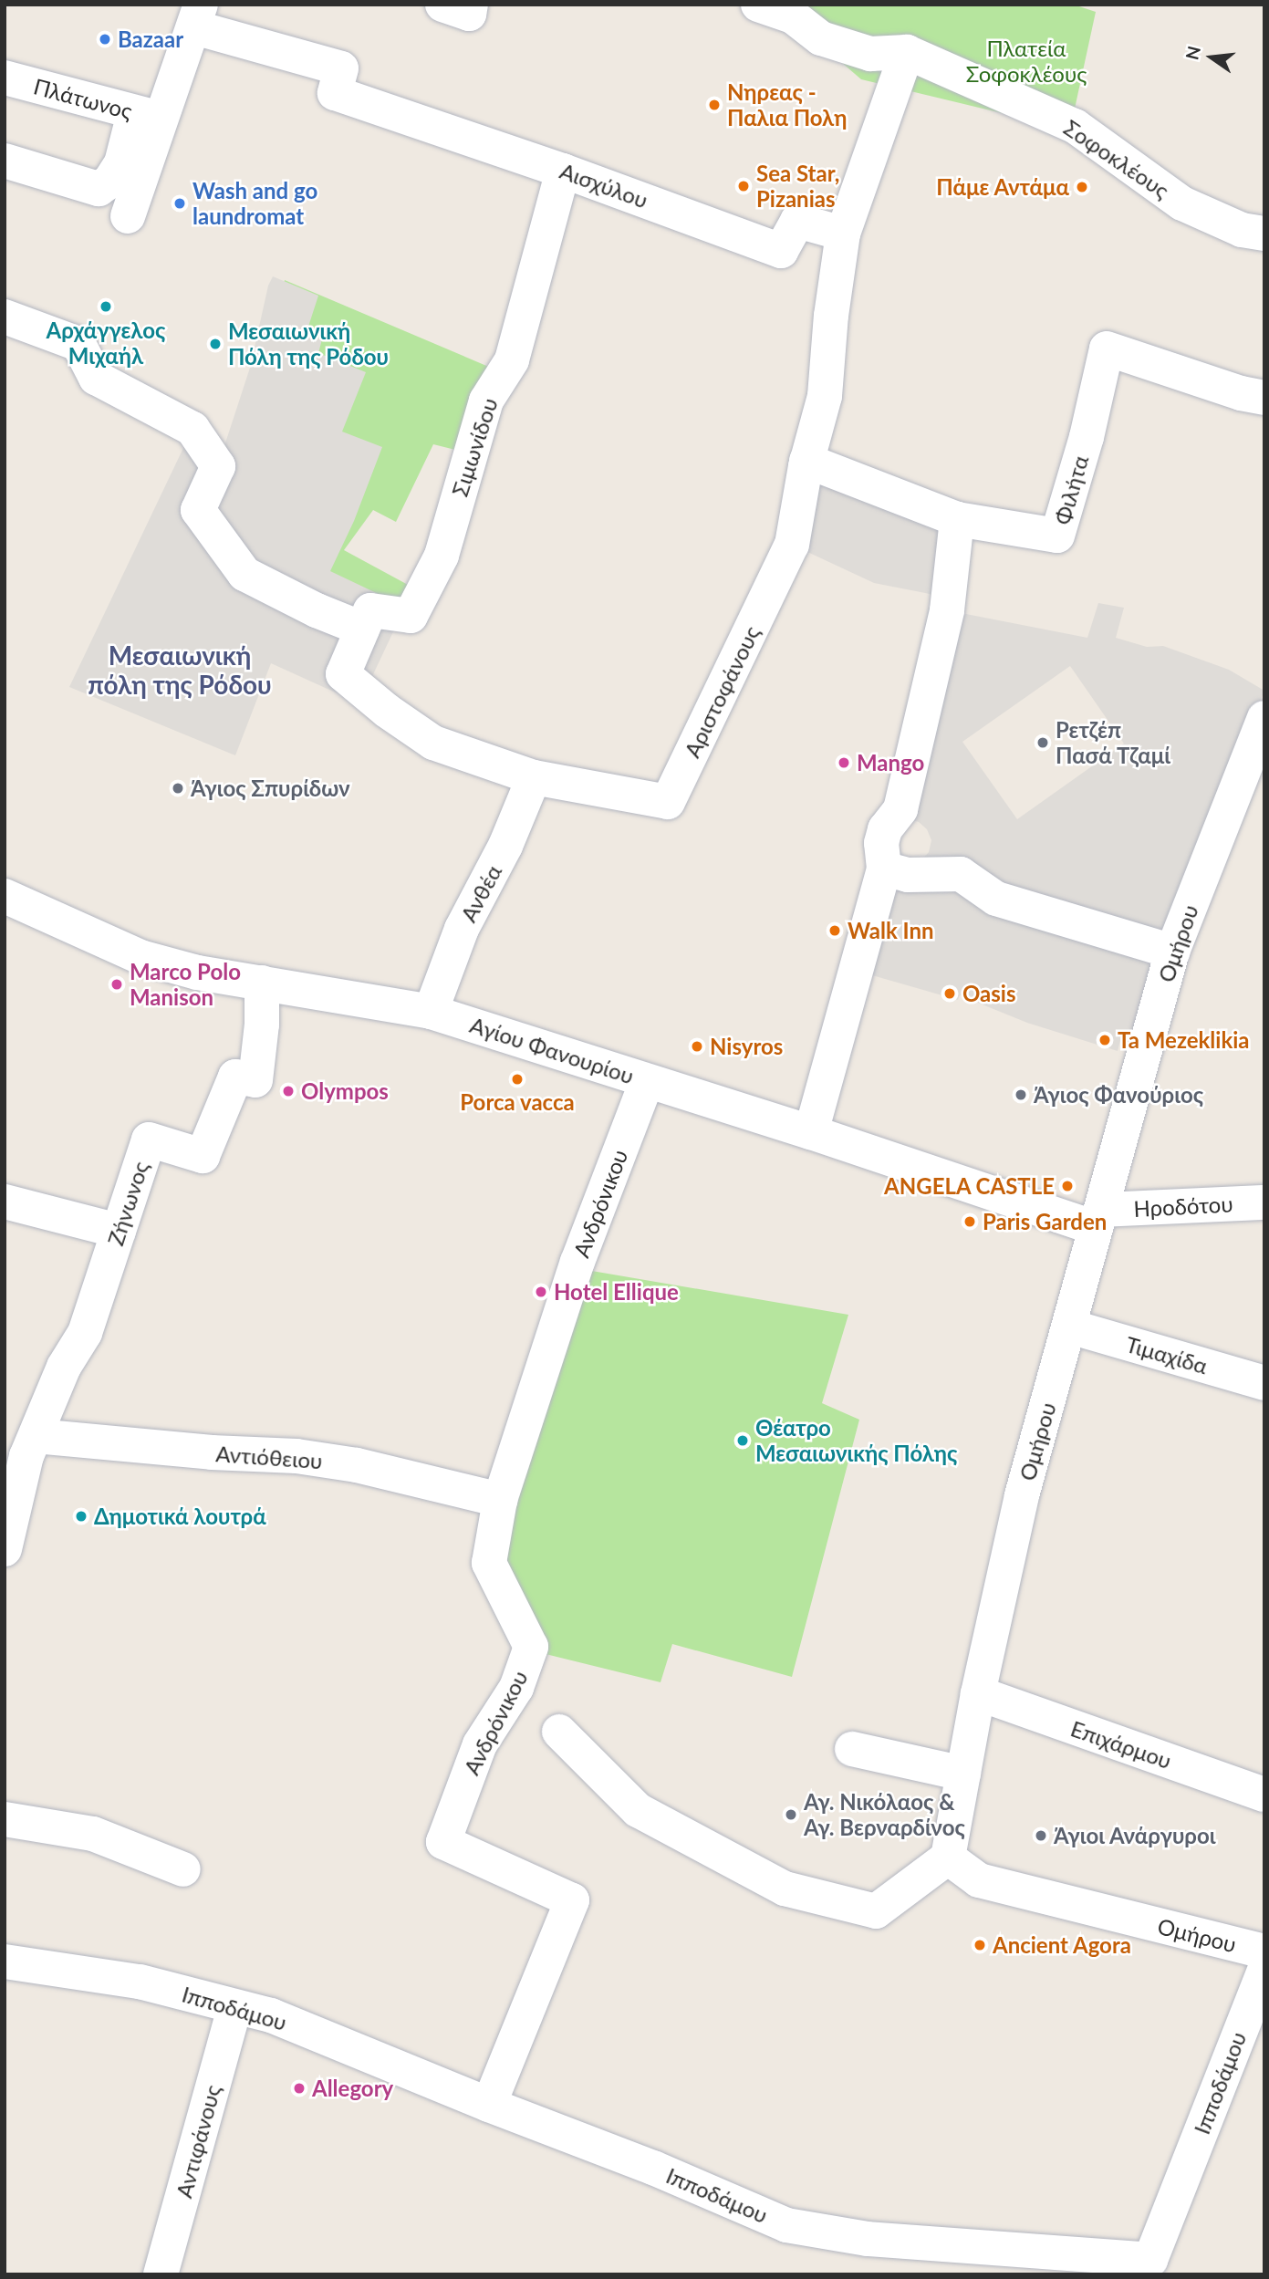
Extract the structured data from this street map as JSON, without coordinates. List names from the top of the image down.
{
  "streets": {
    "street": [
      "Πλάτωνος",
      "Σοφοκλέους",
      "Αισχύλου",
      "Σιμωνίδου",
      "Φιλήτα",
      "Αριστοφάνους",
      "Ανθέα",
      "Ομήρου",
      "Αγίου Φανουρίου",
      "Ζήνωνος",
      "Ανδρόνικου",
      "Ηροδότου",
      "Τιμαχίδα",
      "Αντιόθειου",
      "Επιχάρμου",
      "Ιπποδάμου",
      "Αντιφάνους"
    ]
  },
  "crossings": [
    ["Πλάτωνος", "Αισχύλου"],
    ["Αισχύλου", "Σιμωνίδου"],
    ["Αισχύλου", "Αριστοφάνους"],
    ["Σιμωνίδου", "Αριστοφάνους"],
    ["Φιλήτα", "Αριστοφάνους"],
    ["Αριστοφάνους", "Ανθέα"],
    ["Ανθέα", "Αγίου Φανουρίου"],
    ["Ομήρου", "Αγίου Φανουρίου"],
    ["Ομήρου", "Ηροδότου"],
    ["Ομήρου", "Τιμαχίδα"],
    ["Ομήρου", "Επιχάρμου"],
    ["Αγίου Φανουρίου", "Ζήνωνος"],
    ["Αγίου Φανουρίου", "Ανδρόνικου"],
    ["Αγίου Φανουρίου", "Ηροδότου"],
    ["Ζήνωνος", "Αντιόθειου"],
    ["Ανδρόνικου", "Αντιόθειου"],
    ["Ανδρόνικου", "Ιπποδάμου"],
    ["Ιπποδάμου", "Αντιφάνους"]
  ],
  "districts": ["Μεσαιωνική πόλη της Ρόδου"],
  "parks": ["Πλατεία Σοφοκλέους"],
  "places": [
    "Bazaar",
    "Νηρεας - Παλια Πολη",
    "Sea Star, Pizanias",
    "Πάμε Αντάμα",
    "Wash and go laundromat",
    "Αρχάγγελος Μιχαήλ",
    "Μεσαιωνική Πόλη της Ρόδου",
    "Ρετζέπ Πασά Τζαμί",
    "Mango",
    "Άγιος Σπυρίδων",
    "Walk Inn",
    "Marco Polo Manison",
    "Oasis",
    "Ta Mezeklikia",
    "Nisyros",
    "Porca vacca",
    "Olympos",
    "Άγιος Φανούριος",
    "ANGELA CASTLE",
    "Paris Garden",
    "Hotel Ellique",
    "Θέατρο Μεσαιωνικής Πόλης",
    "Δημοτικά λουτρά",
    "Αγ. Νικόλαος & Αγ. Βερναρδίνος",
    "Άγιοι Ανάργυροι",
    "Ancient Agora",
    "Allegory"
  ],
  "north": "left"
}
